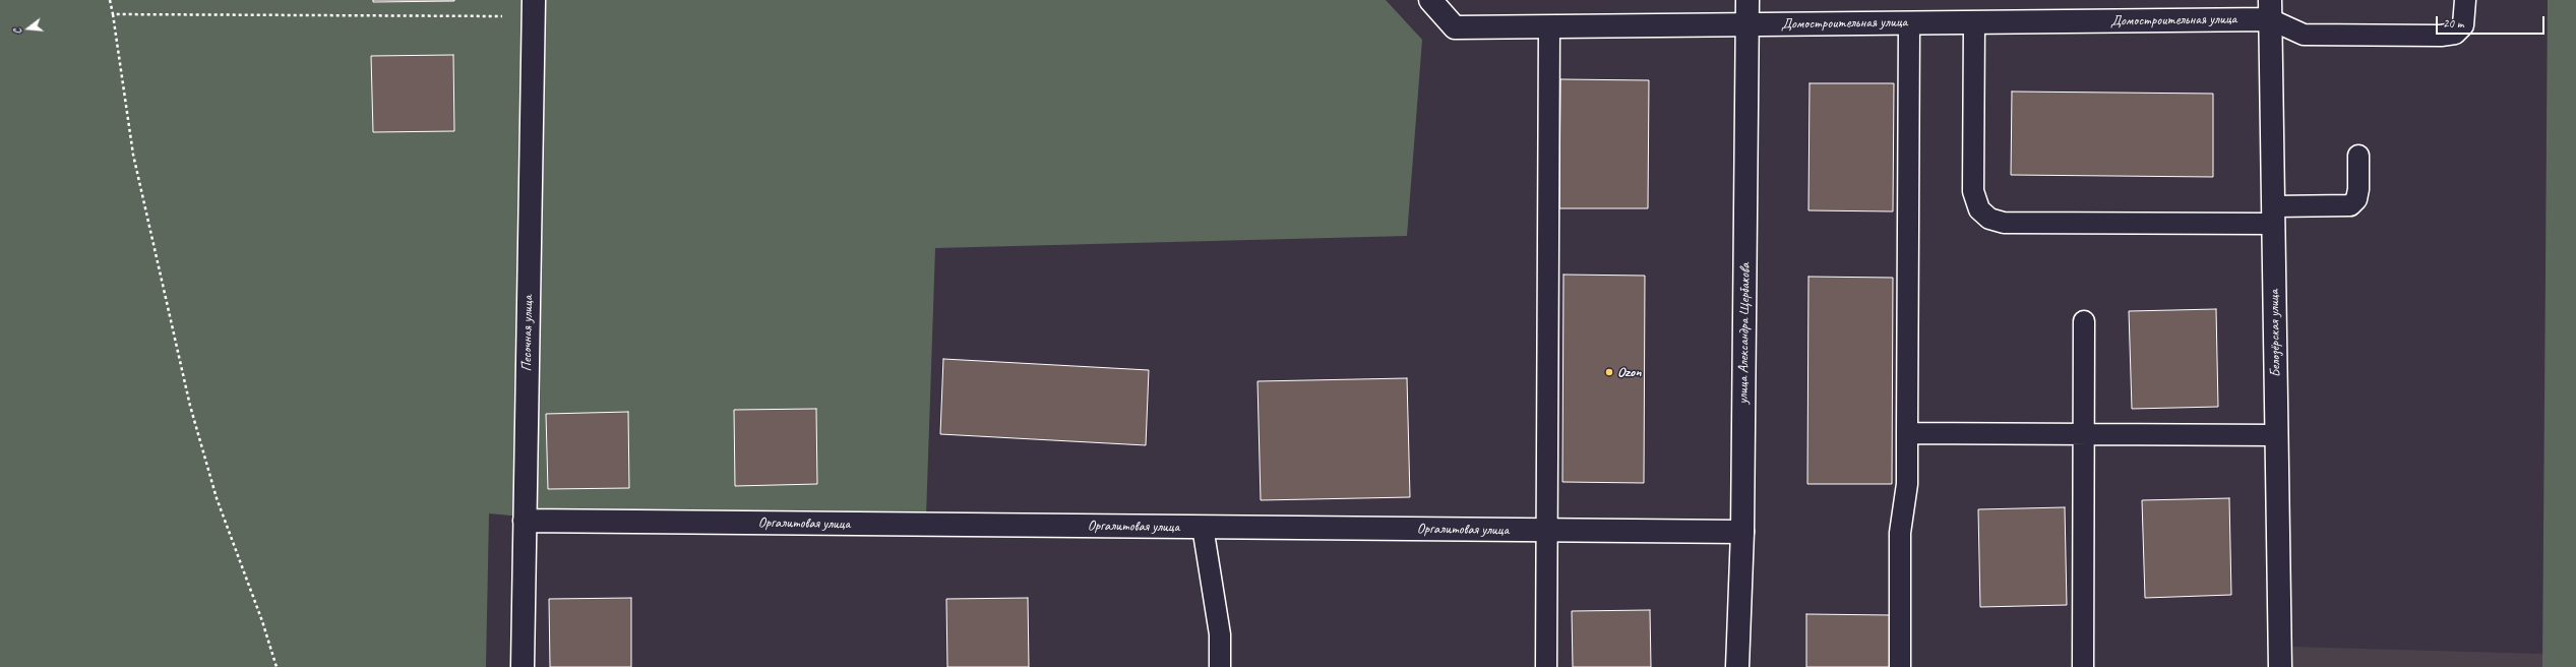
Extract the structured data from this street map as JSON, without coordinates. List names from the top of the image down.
{
  "streets": {
    "street": [
      "Домостроительная улица",
      "Песочная улица",
      "улица Александра Щербакова",
      "Белозёрская улица",
      "Оргалитовая улица"
    ]
  },
  "crossings": [
    ["Домостроительная улица", "улица Александра Щербакова"],
    ["Домостроительная улица", "Белозёрская улица"],
    ["Песочная улица", "Оргалитовая улица"],
    ["улица Александра Щербакова", "Оргалитовая улица"]
  ],
  "places": ["Ozon"],
  "scale_bar": "20 m",
  "north": "left"
}
